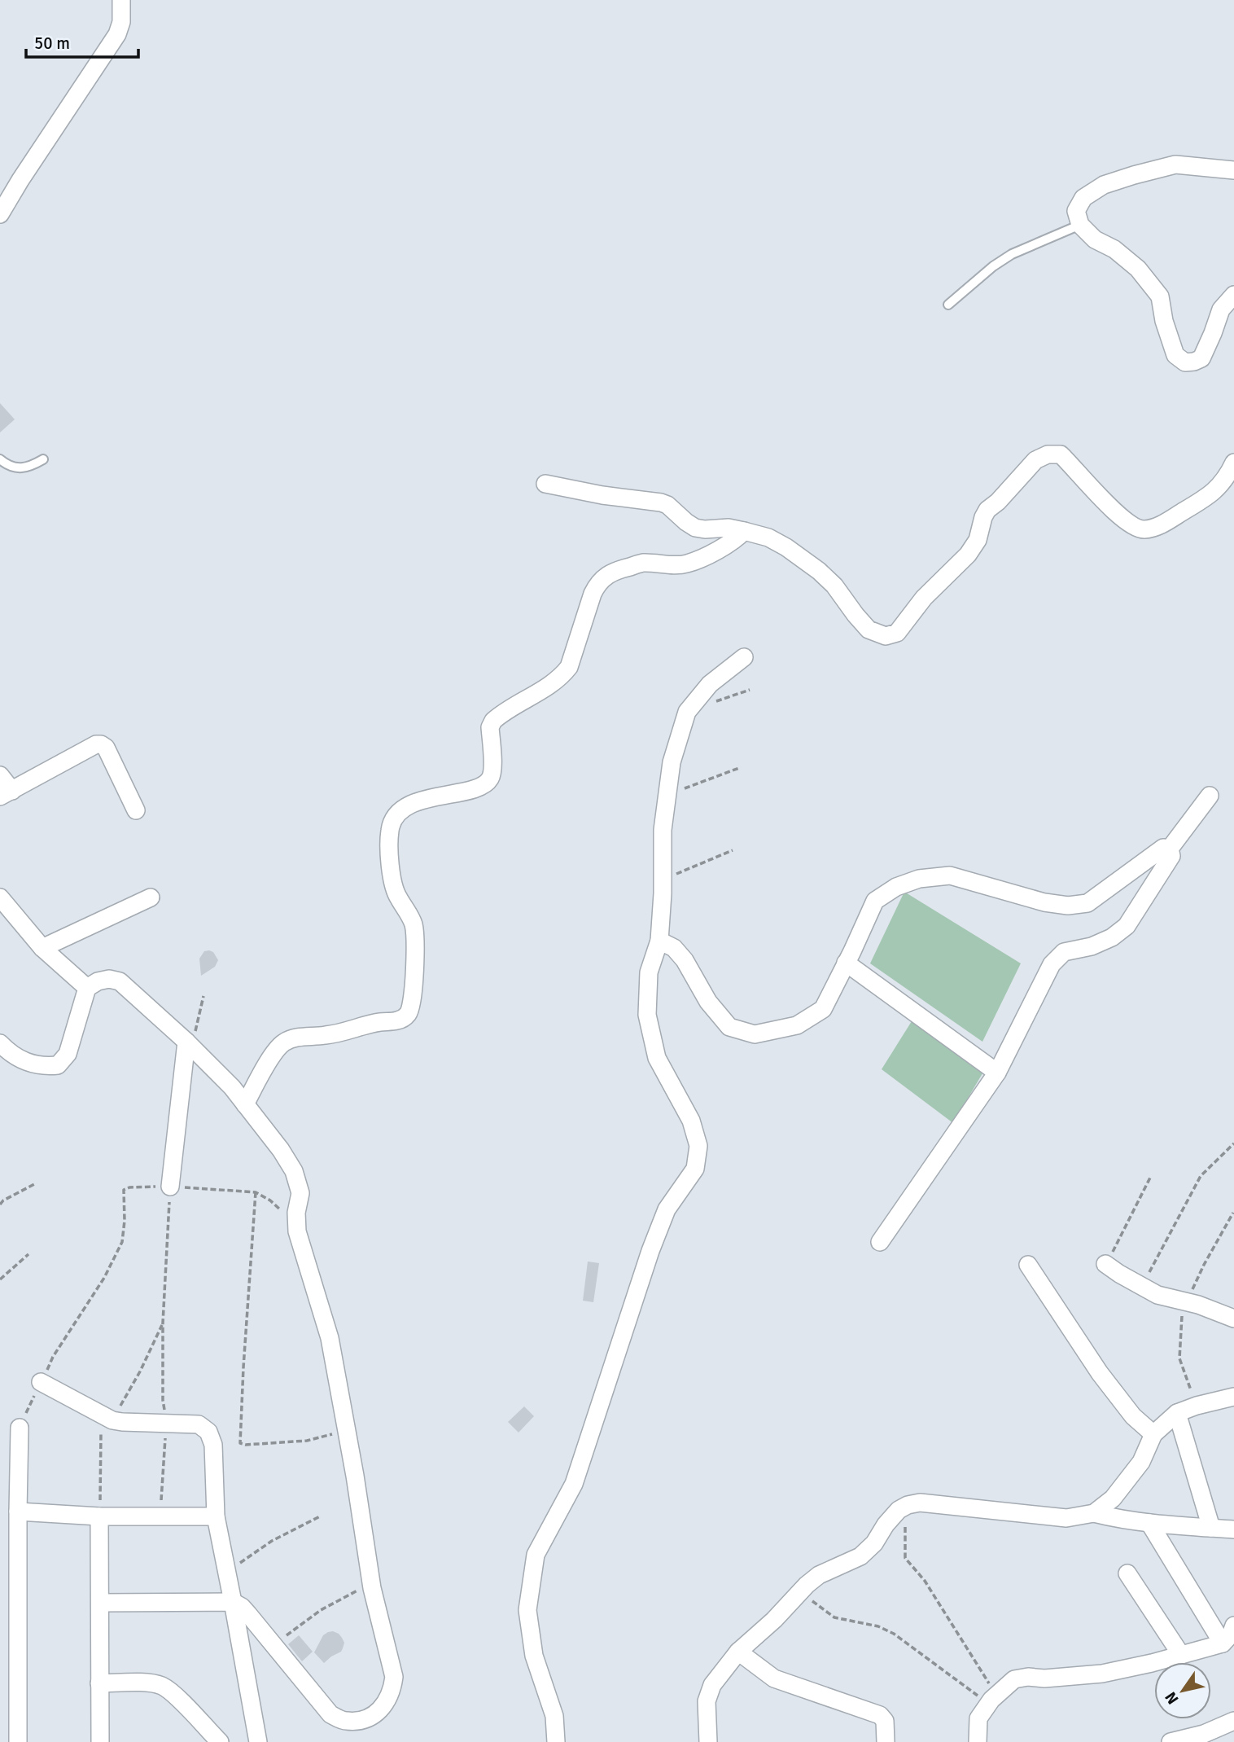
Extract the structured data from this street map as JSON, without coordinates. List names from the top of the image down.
{
  "scale_bar": "50 m",
  "north": "bottom left"
}
